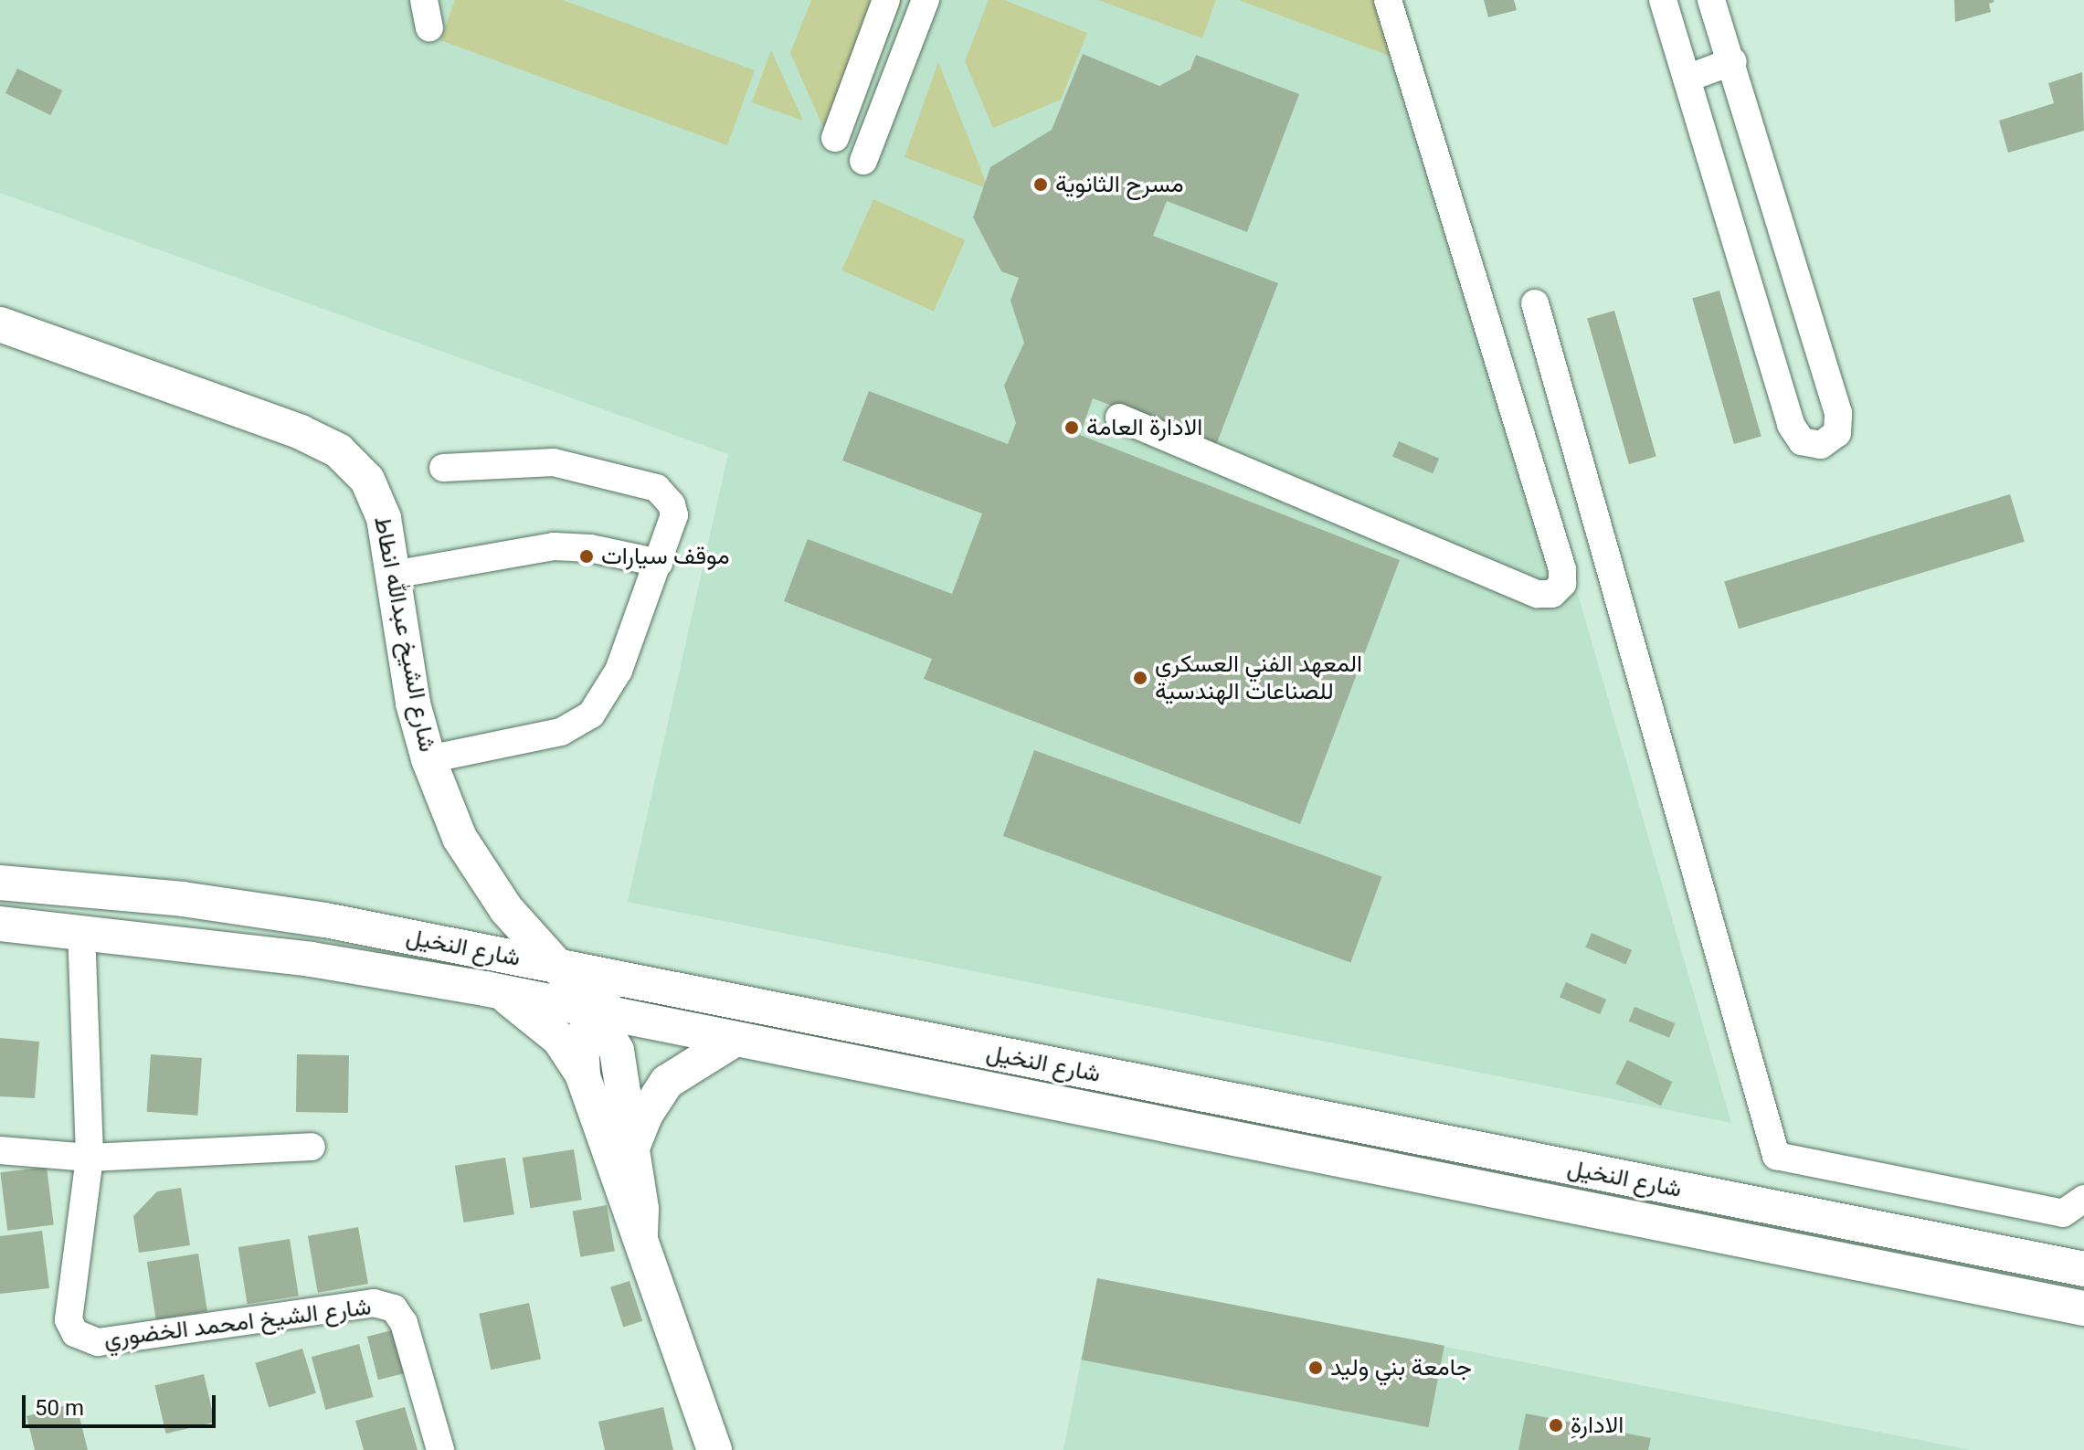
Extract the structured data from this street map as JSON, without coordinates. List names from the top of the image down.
{
  "streets": {
    "main road": ["شارع الشيخ عبدالله انطاط", "شارع النخيل"],
    "street": ["شارع الشيخ امحمد الخضوري"]
  },
  "crossings": [
    ["شارع الشيخ عبدالله انطاط", "شارع النخيل"],
    ["شارع النخيل", "شارع الشيخ امحمد الخضوري"]
  ],
  "places": [
    "مسرح الثانوية",
    "الادارة العامة",
    "موقف سيارات",
    "المعهد الفني العسكري للصناعات الهندسية",
    "جامعة بني وليد",
    "ِالادارة"
  ],
  "scale_bar": "50 m"
}
